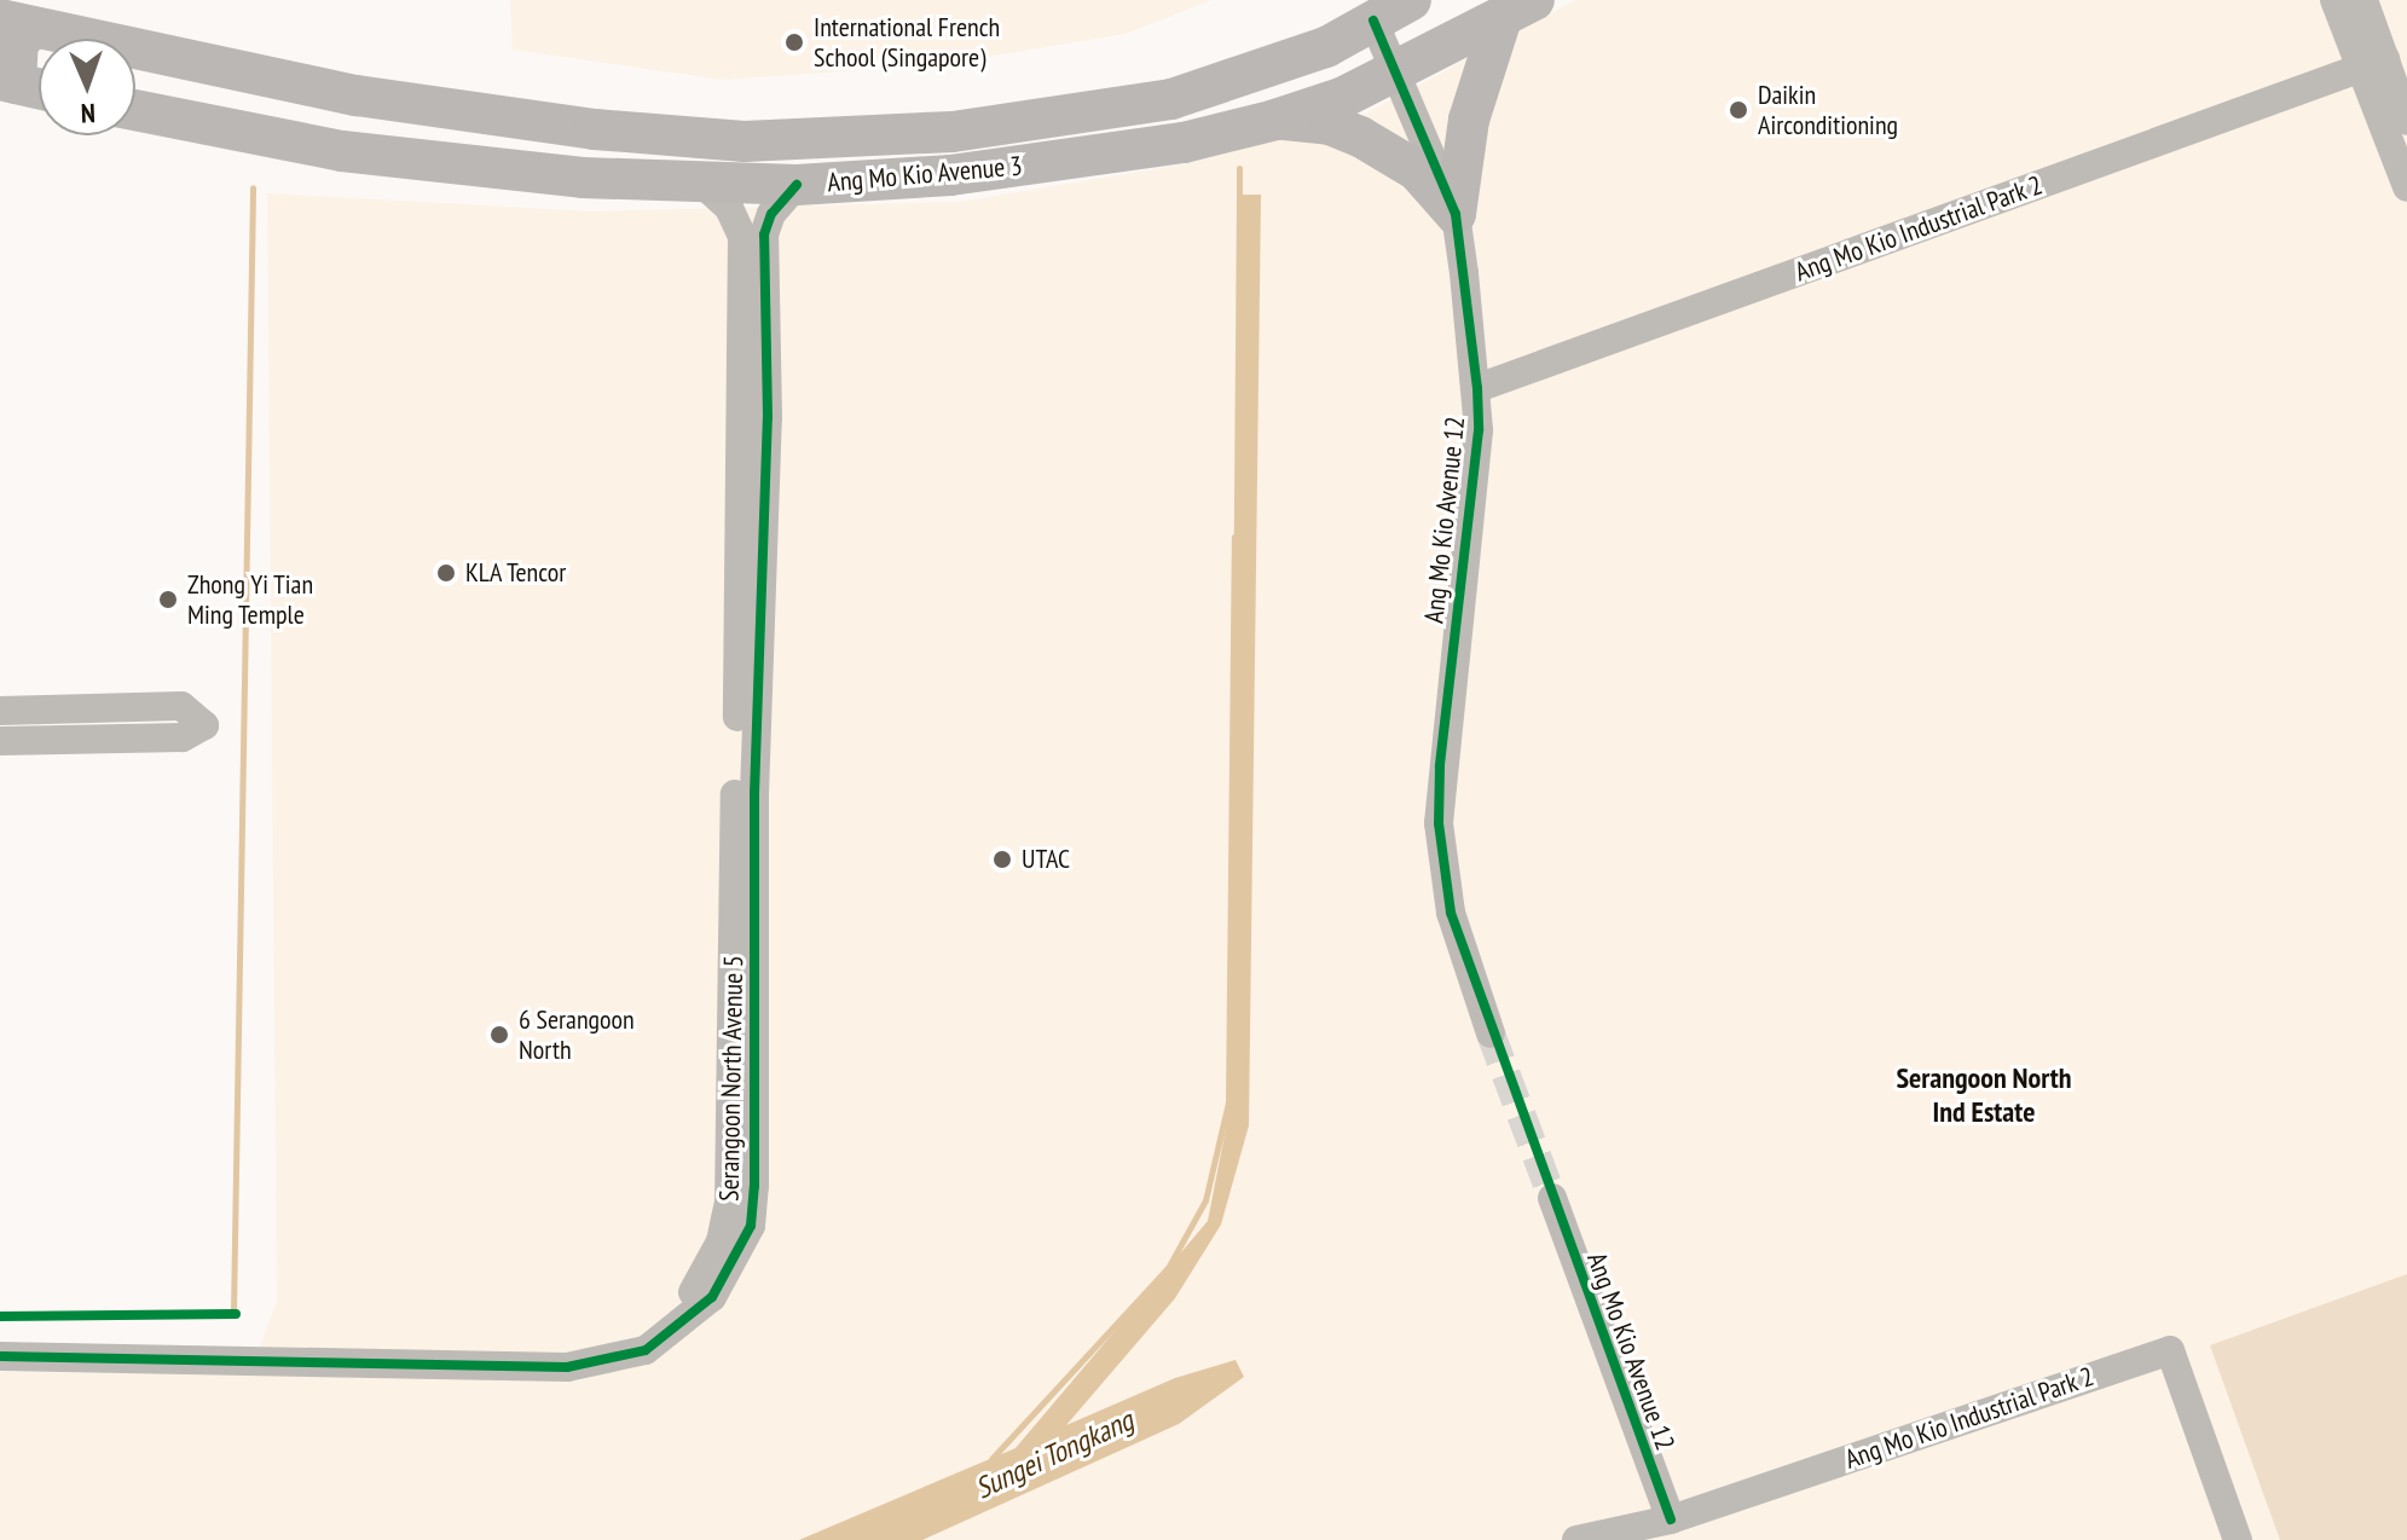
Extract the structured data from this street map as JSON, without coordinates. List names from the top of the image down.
{
  "streets": {
    "highway": ["Ang Mo Kio Avenue 3"],
    "street": ["Ang Mo Kio Industrial Park 2", "Ang Mo Kio Avenue 12", "Serangoon North Avenue 5"]
  },
  "crossings": [
    ["Ang Mo Kio Avenue 3", "Ang Mo Kio Avenue 12"],
    ["Ang Mo Kio Avenue 3", "Serangoon North Avenue 5"],
    ["Ang Mo Kio Industrial Park 2", "Ang Mo Kio Avenue 12"]
  ],
  "districts": ["Serangoon North Ind Estate"],
  "water": ["Sungei Tongkang"],
  "places": [
    "International French School (Singapore)",
    "Daikin Airconditioning",
    "KLA Tencor",
    "Zhong Yi Tian Ming Temple",
    "UTAC",
    "6 Serangoon North"
  ],
  "north": "bottom"
}
